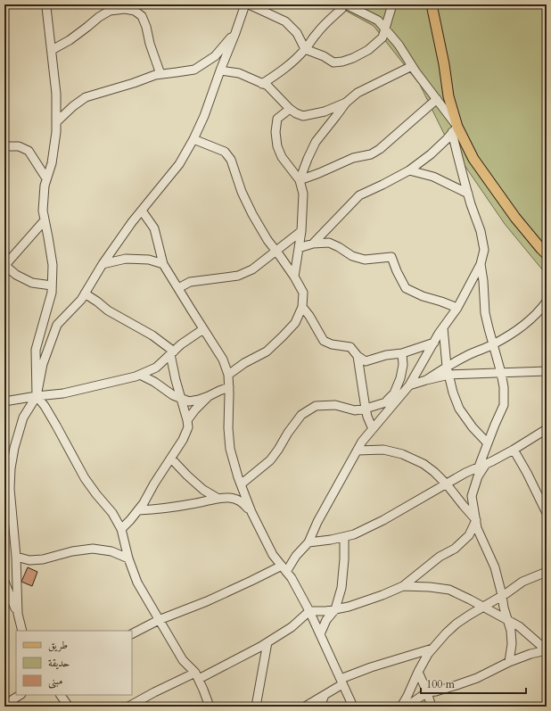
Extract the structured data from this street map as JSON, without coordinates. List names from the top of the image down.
{
  "legend": ["طريق", "حديقة", "مبنى"],
  "scale_bar": "100 m"
}
